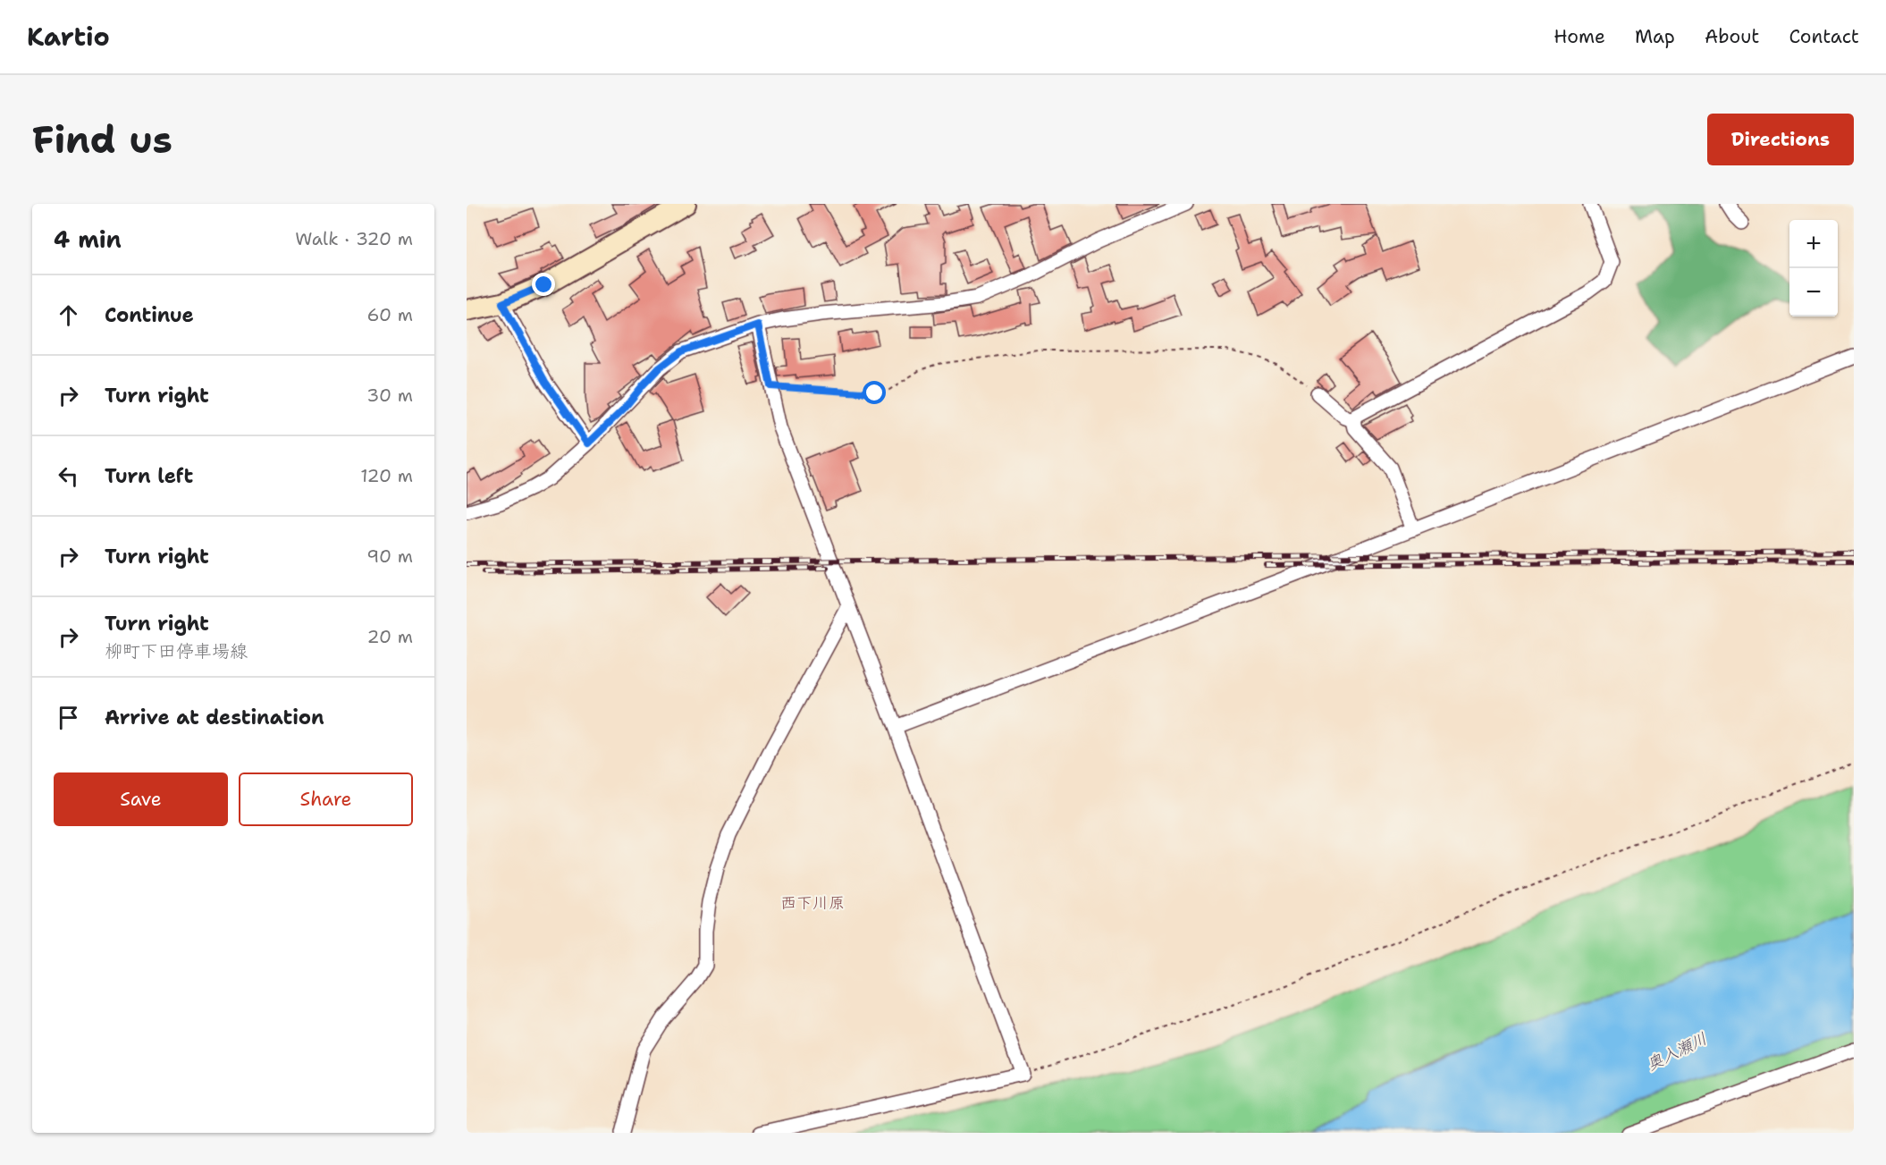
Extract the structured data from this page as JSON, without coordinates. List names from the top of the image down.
{
  "districts": ["西下川原"],
  "water": ["奥入瀬川"],
  "page": {
    "header": "Kartio",
    "nav": [
      "Home",
      "Map",
      "About",
      "Contact"
    ],
    "buttons": [
      "Directions",
      ["Save", "Share"]
    ],
    "title": "Find us",
    "heading": ["4 min", "Walk · 320 m"],
    "map_buttons": ["+", "−"],
    "list": [
      ["Continue", "60 m"],
      ["Turn right", "30 m"],
      ["Turn left", "120 m"],
      ["Turn right", "90 m"],
      ["Turn right", "柳町下田停車場線", "20 m"],
      "Arrive at destination"
    ]
  }
}
